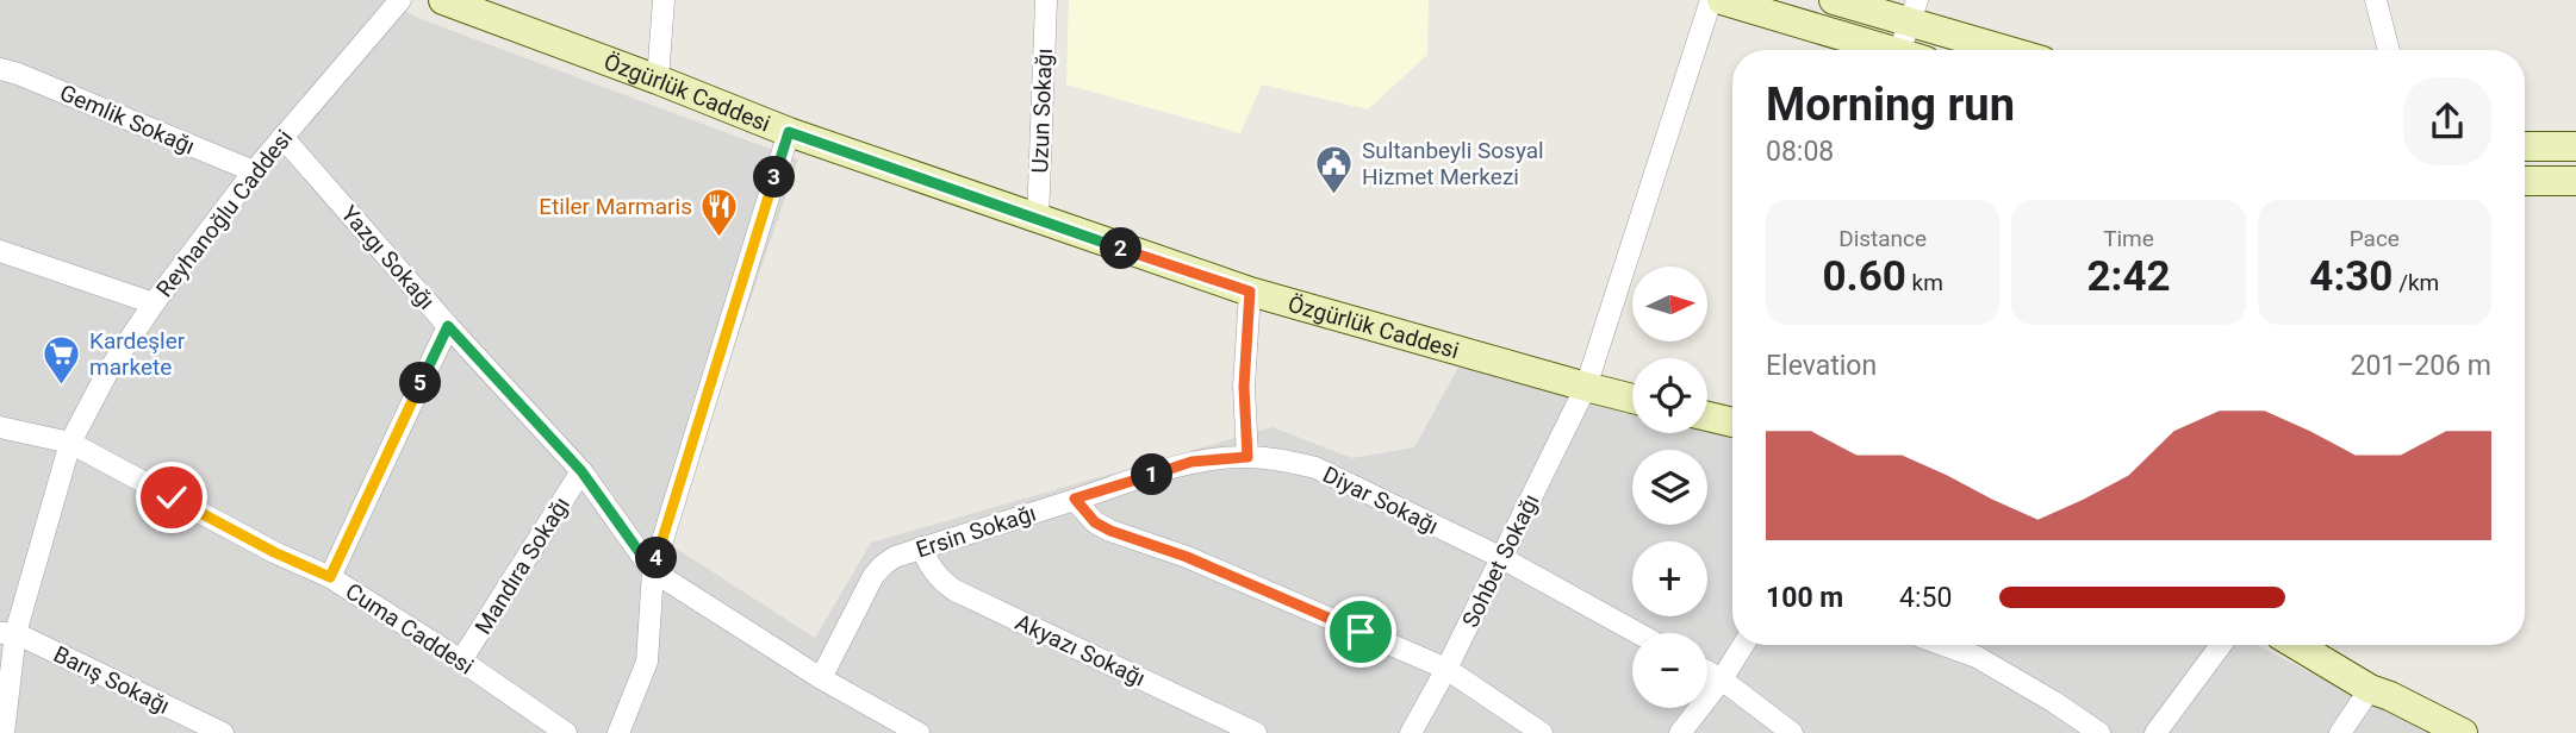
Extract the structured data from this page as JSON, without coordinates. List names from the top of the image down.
{
  "streets": {
    "street": [
      "Özgürlük Caddesi",
      "Uzun Sokağı",
      "Gemlik Sokağı",
      "Reyhanoğlu Caddesi",
      "Yazgı Sokağı",
      "Diyar Sokağı",
      "Ersin Sokağı",
      "Sohbet Sokağı",
      "Mandıra Sokağı",
      "Cuma Caddesi",
      "Akyazı Sokağı",
      "Barış Sokağı"
    ]
  },
  "crossings": [
    ["Özgürlük Caddesi", "Uzun Sokağı"],
    ["Özgürlük Caddesi", "Sohbet Sokağı"],
    ["Gemlik Sokağı", "Reyhanoğlu Caddesi"],
    ["Reyhanoğlu Caddesi", "Yazgı Sokağı"],
    ["Reyhanoğlu Caddesi", "Cuma Caddesi"],
    ["Reyhanoğlu Caddesi", "Barış Sokağı"],
    ["Yazgı Sokağı", "Mandıra Sokağı"],
    ["Diyar Sokağı", "Ersin Sokağı"],
    ["Diyar Sokağı", "Sohbet Sokağı"],
    ["Ersin Sokağı", "Akyazı Sokağı"],
    ["Mandıra Sokağı", "Cuma Caddesi"]
  ],
  "places": {
    "public building": ["Sultanbeyli Sosyal Hizmet Merkezi"],
    "restaurant": ["Etiler Marmaris"],
    "supermarket": ["Kardeşler markete"]
  },
  "north": "right",
  "page": {
    "heading": ["Morning run", "08:08"],
    "pins": [
      "3",
      "2",
      "5",
      "1",
      "4"
    ],
    "stats": [
      ["Distance", "0.60 km"],
      ["Time", "2:42"],
      ["Pace", "4:30 /km"]
    ],
    "map_buttons": ["+", "−"],
    "chart": ["Elevation", "201–206 m"],
    "list": [
      {
        "name": "100 m",
        "note": "4:50"
      }
    ]
  }
}
